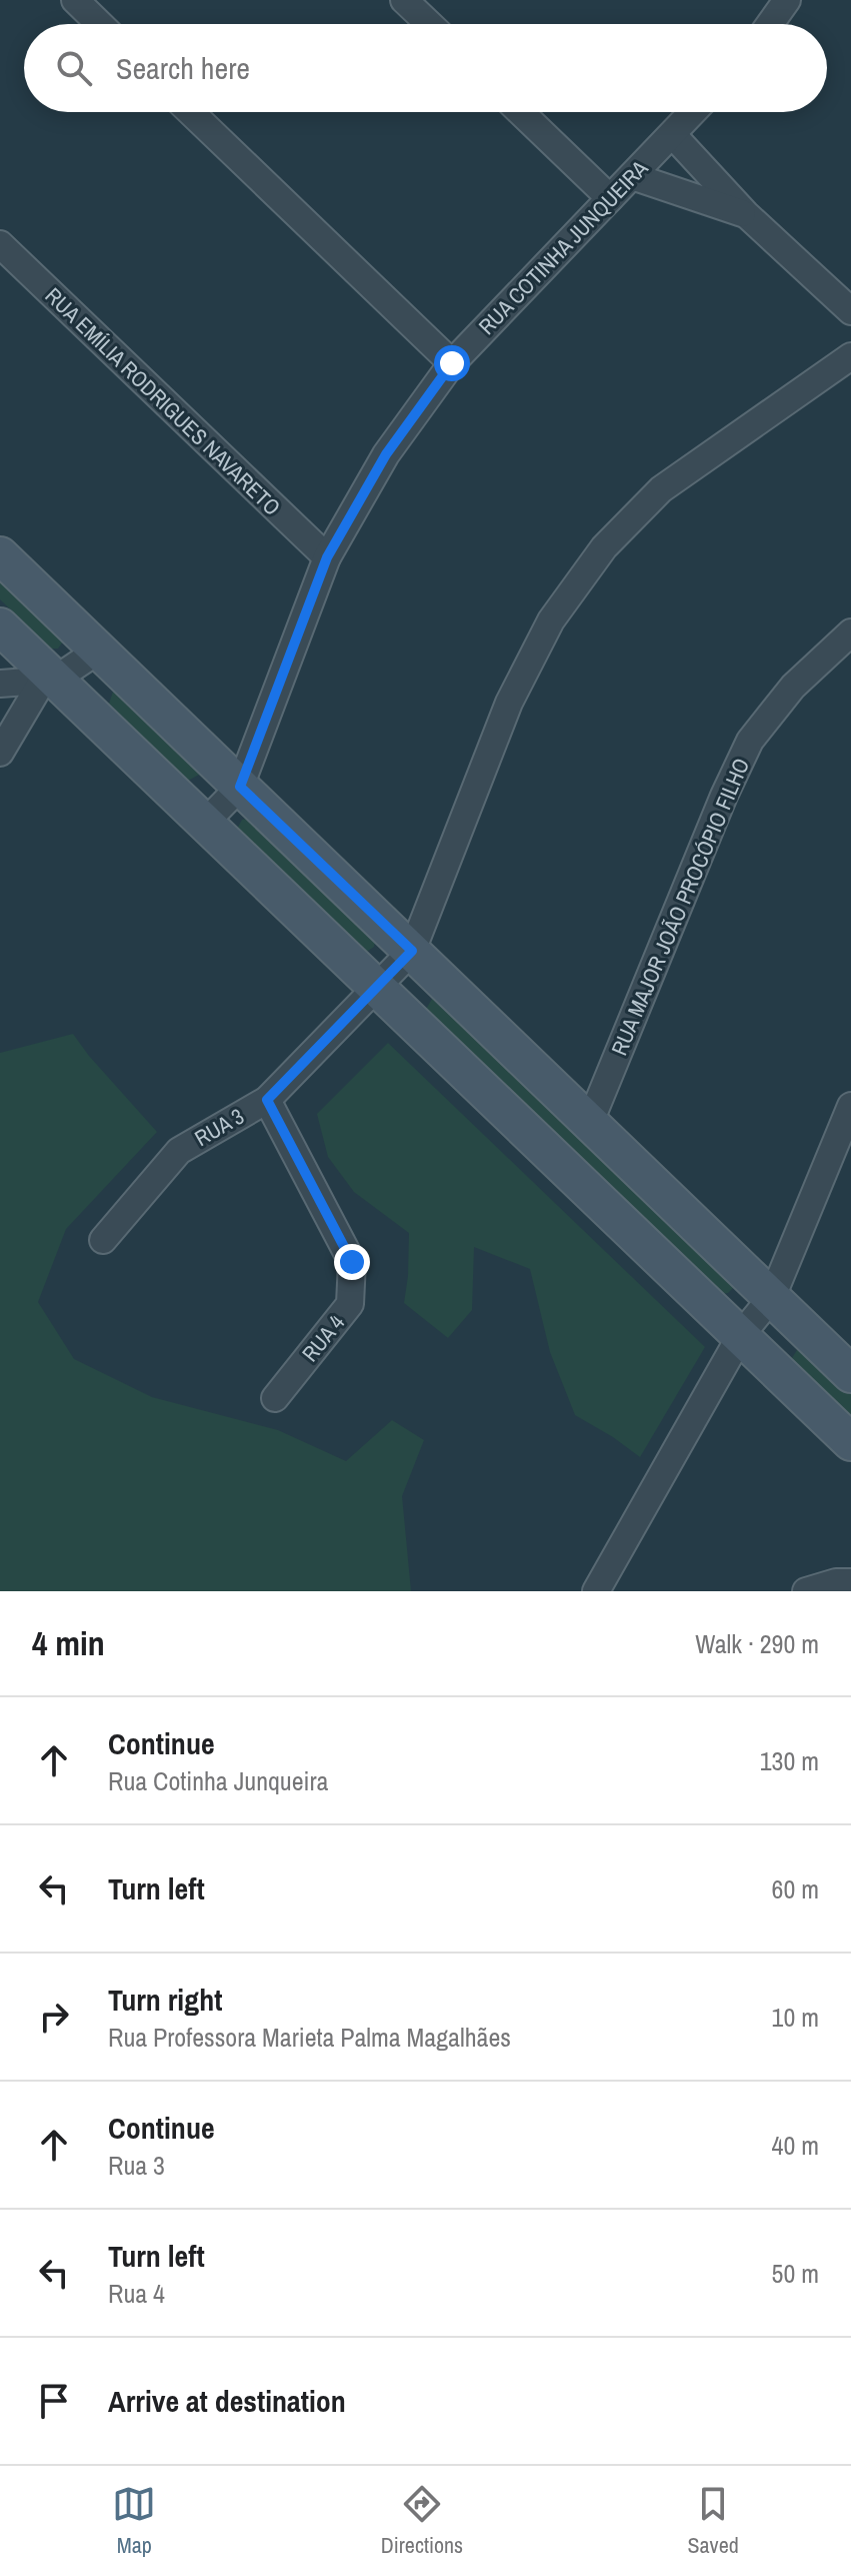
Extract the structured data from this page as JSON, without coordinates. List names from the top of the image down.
{
  "streets": {
    "street": [
      "RUA COTINHA JUNQUEIRA",
      "RUA EMÍLIA RODRIGUES NAVARETO",
      "RUA MAJOR JOÃO PROCÓPIO FILHO",
      "RUA 3",
      "RUA 4"
    ]
  },
  "crossings": [
    ["RUA COTINHA JUNQUEIRA", "RUA EMÍLIA RODRIGUES NAVARETO"],
    ["RUA 3", "RUA 4"]
  ],
  "page": {
    "search": "Search here",
    "heading": ["4 min", "Walk · 290 m"],
    "list": [
      ["Continue", "Rua Cotinha Junqueira", "130 m"],
      ["Turn left", "60 m"],
      ["Turn right", "Rua Professora Marieta Palma Magalhães", "10 m"],
      ["Continue", "Rua 3", "40 m"],
      ["Turn left", "Rua 4", "50 m"],
      "Arrive at destination"
    ],
    "nav": ["Map", "Directions", "Saved"]
  }
}
